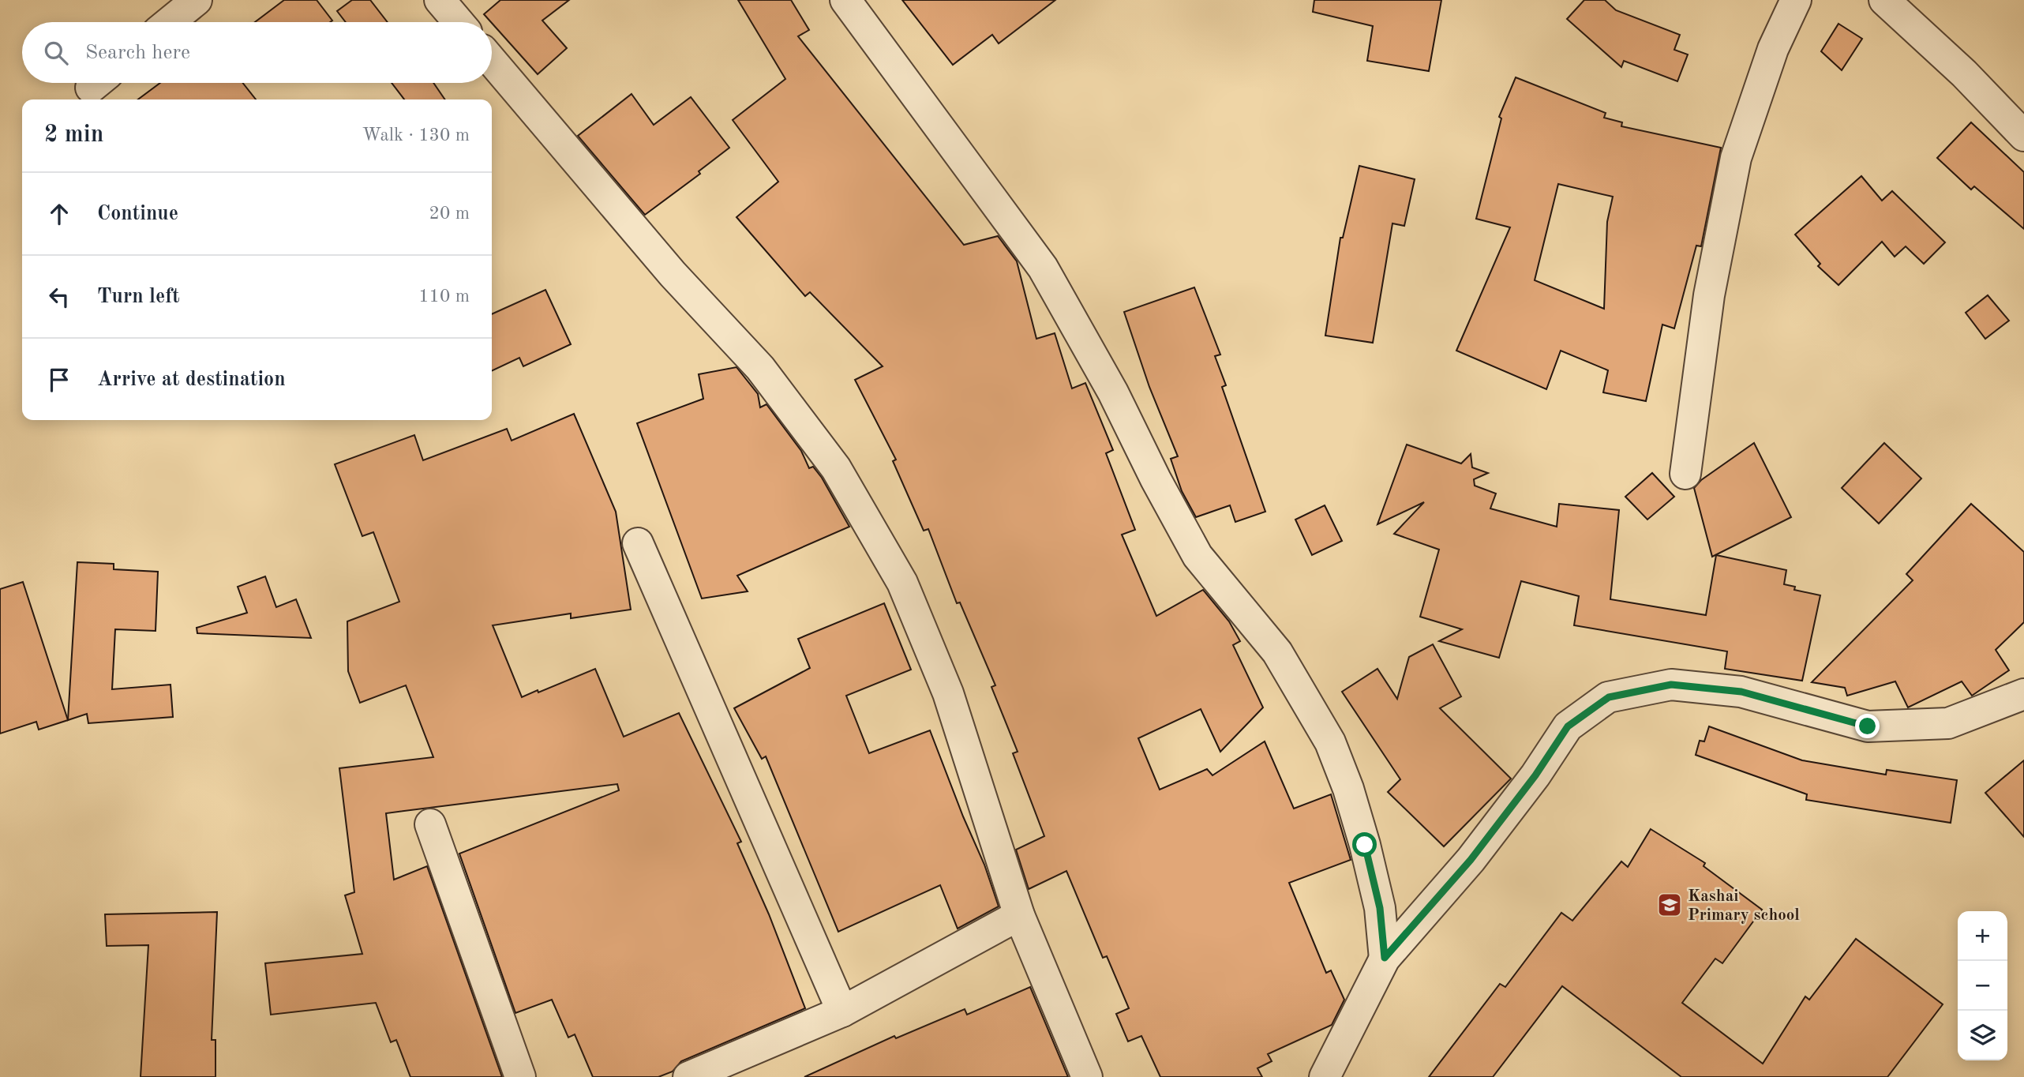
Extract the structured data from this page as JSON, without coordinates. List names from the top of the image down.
{
  "places": {
    "school or university": ["Kashai Primary school"]
  },
  "page": {
    "search": "Search here",
    "heading": ["2 min", "Walk · 130 m"],
    "list": [
      ["Continue", "20 m"],
      ["Turn left", "110 m"],
      "Arrive at destination"
    ],
    "map_buttons": ["+", "−"]
  }
}
